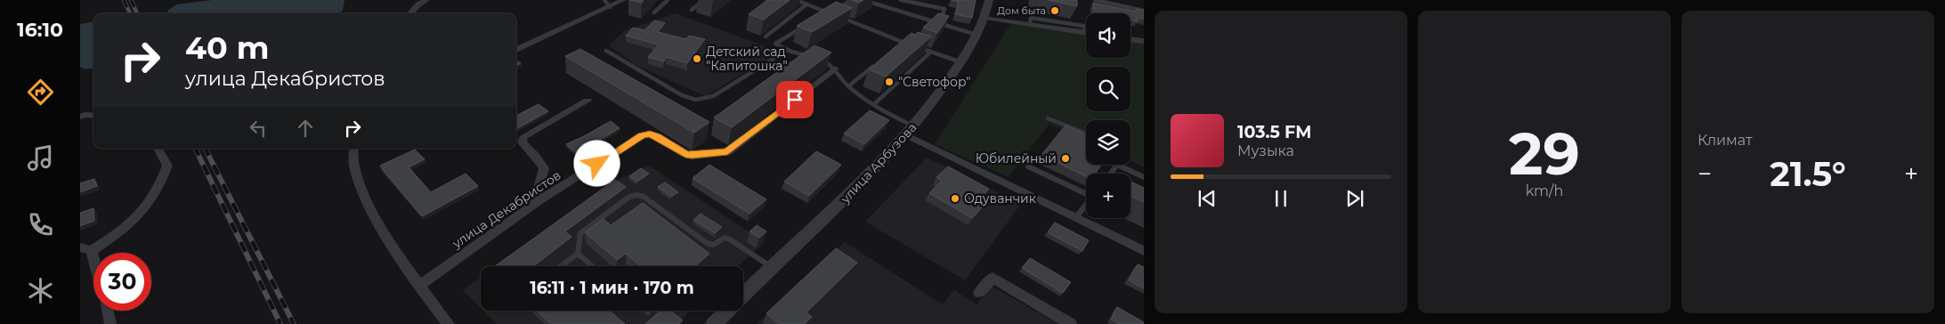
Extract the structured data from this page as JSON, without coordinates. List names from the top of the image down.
{
  "streets": {
    "street": ["улица Арбузова", "улица Декабристов"]
  },
  "places": [
    "Дом быта",
    "Детский сад \"Капитошка\"",
    "\"Светофор\"",
    "Юбилейный",
    "Одуванчик"
  ],
  "page": {
    "tabs": "16:10",
    "tile": [
      ["29", "km/h"],
      "Климат"
    ],
    "map_buttons": "+",
    "turn": ["40 m", "улица Декабристов"],
    "song": ["103.5 FM", "Музыка"],
    "heat": ["−", "21.5°", "+"],
    "limit": "30",
    "trip": "16:11 · 1 мин · 170 m"
  }
}
